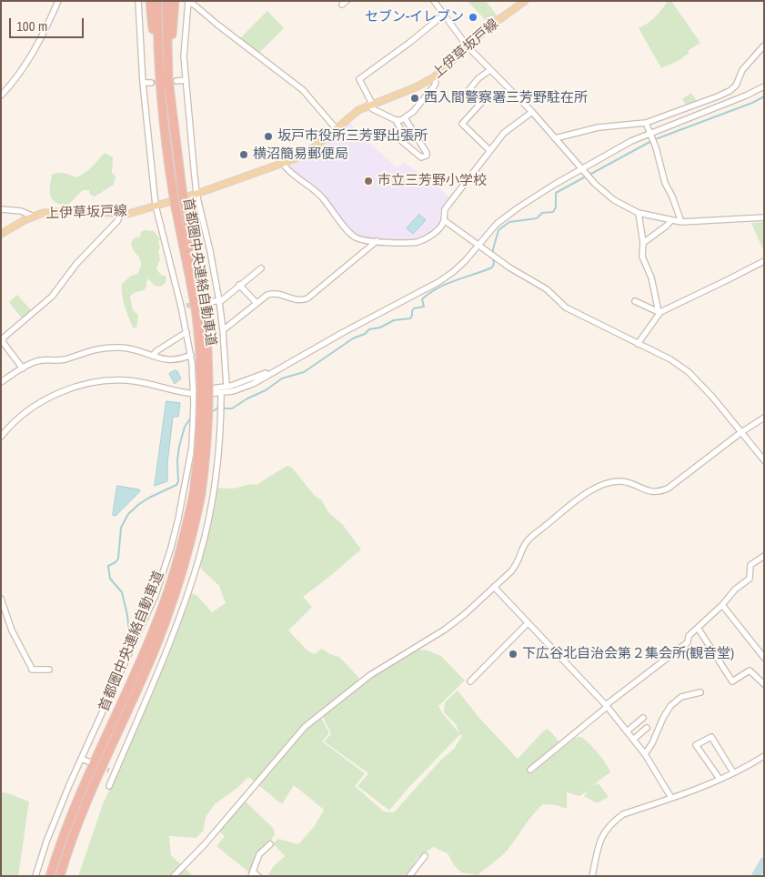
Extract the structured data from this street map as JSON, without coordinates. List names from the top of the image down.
{
  "streets": {
    "highway": ["首都圏中央連絡自動車道"],
    "main road": ["上伊草坂戸線"]
  },
  "places": [
    "セブン-イレブン",
    "西入間警察署三芳野駐在所",
    "坂戸市役所三芳野出張所",
    "横沼簡易郵便局",
    "市立三芳野小学校",
    "下広谷北自治会第２集会所(観音堂)"
  ],
  "scale_bar": "100 m"
}
